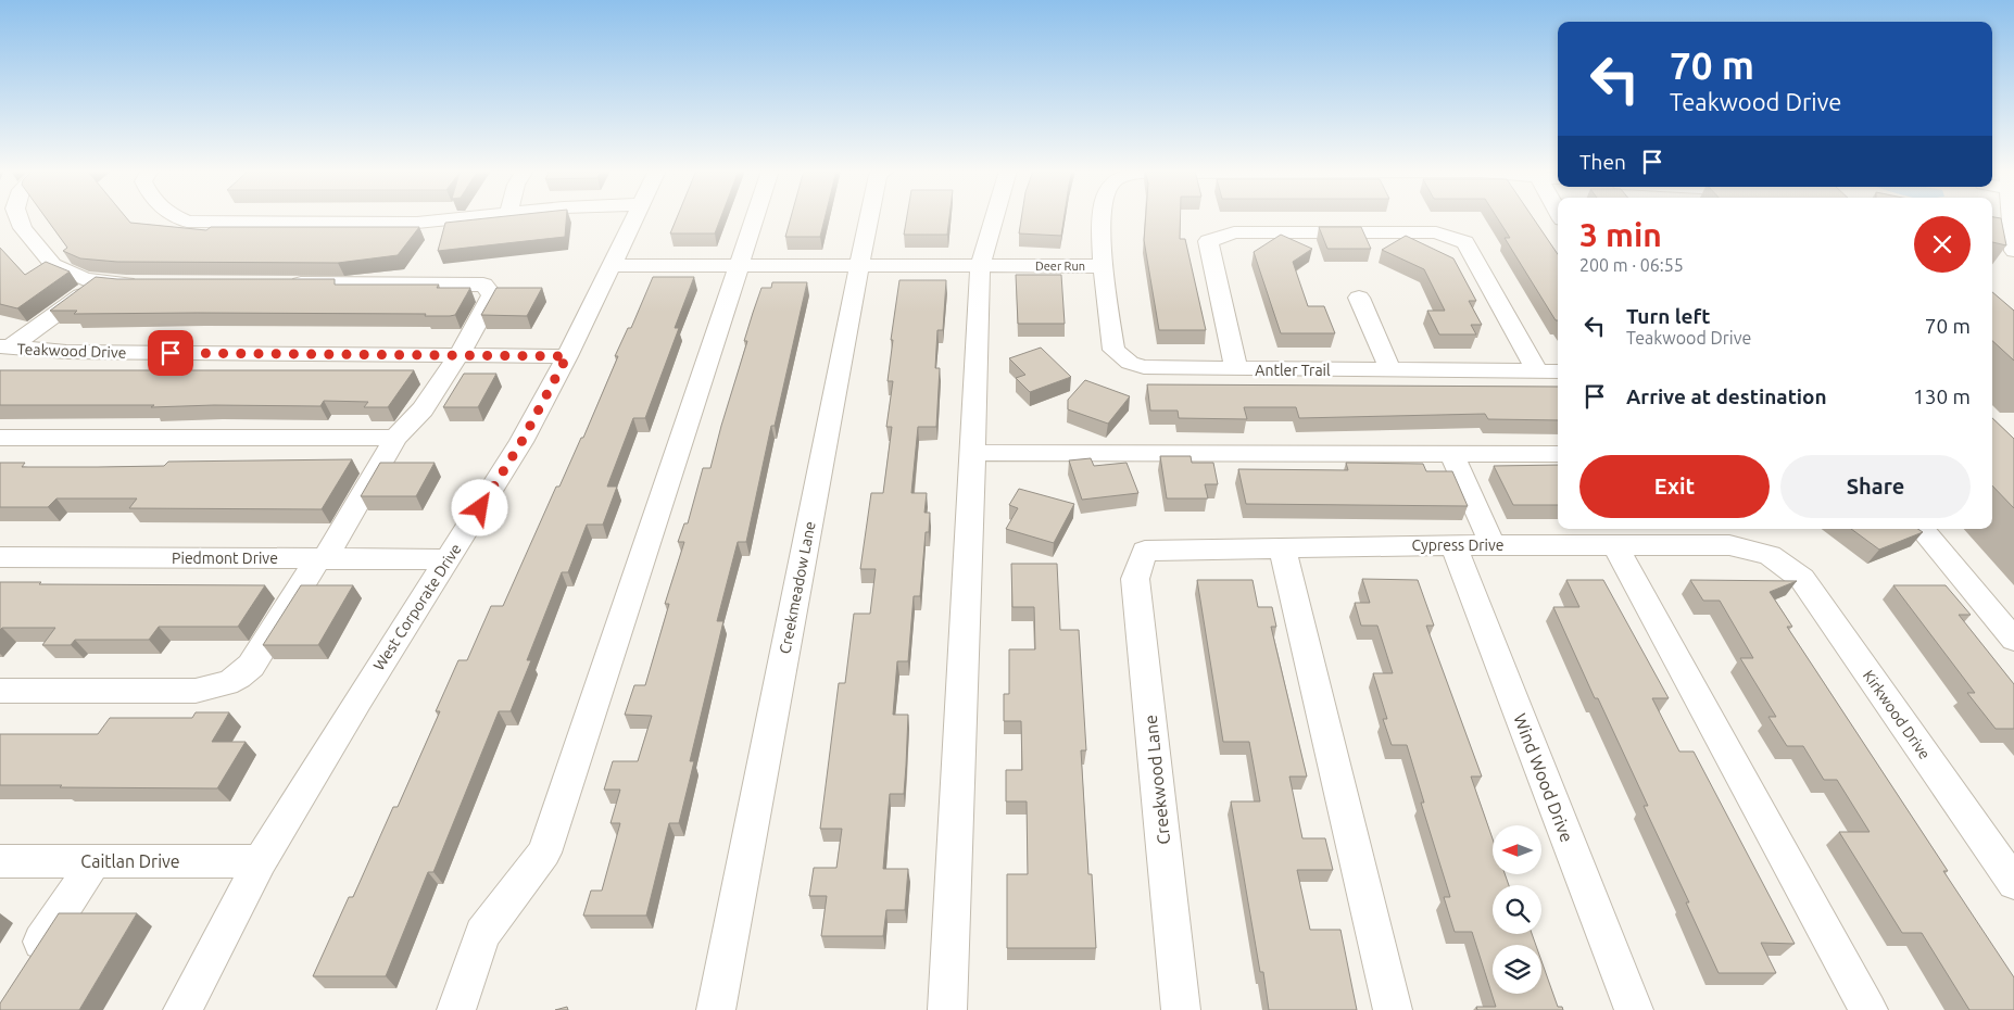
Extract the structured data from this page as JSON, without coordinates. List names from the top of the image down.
{
  "streets": {
    "street": [
      "Deer Run",
      "Teakwood Drive",
      "Antler Trail",
      "Cypress Drive",
      "Piedmont Drive",
      "Creekmeadow Lane",
      "West Corporate Drive",
      "Kirkwood Drive",
      "Wind Wood Drive",
      "Creekwood Lane",
      "Caitlan Drive"
    ]
  },
  "crossings": [
    ["Deer Run", "Antler Trail"],
    ["Deer Run", "Creekmeadow Lane"],
    ["Deer Run", "West Corporate Drive"],
    ["Teakwood Drive", "West Corporate Drive"],
    ["Cypress Drive", "Kirkwood Drive"],
    ["Cypress Drive", "Wind Wood Drive"],
    ["Cypress Drive", "Creekwood Lane"],
    ["Piedmont Drive", "West Corporate Drive"],
    ["West Corporate Drive", "Caitlan Drive"]
  ],
  "north": "left",
  "page": {
    "turn": ["70 m", "Teakwood Drive"],
    "then": "Then",
    "heading": ["3 min", "200 m · 06:55"],
    "list": [
      {
        "name": "Turn left",
        "note": "Teakwood Drive",
        "value": "70 m"
      },
      {
        "name": "Arrive at destination",
        "value": "130 m"
      }
    ],
    "buttons": ["Exit", "Share"]
  }
}
